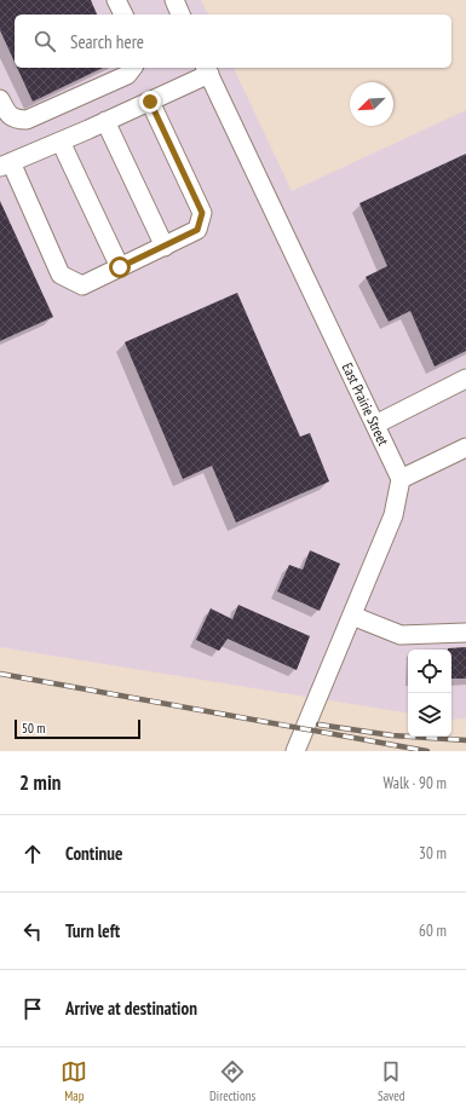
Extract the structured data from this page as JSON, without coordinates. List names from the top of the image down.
{
  "streets": {
    "street": ["East Prairie Street"]
  },
  "scale_bar": "50 m",
  "north": "bottom left",
  "page": {
    "search": "Search here",
    "scale": "50 m",
    "heading": ["2 min", "Walk · 90 m"],
    "list": [
      ["Continue", "30 m"],
      ["Turn left", "60 m"],
      "Arrive at destination"
    ],
    "nav": ["Map", "Directions", "Saved"]
  }
}
